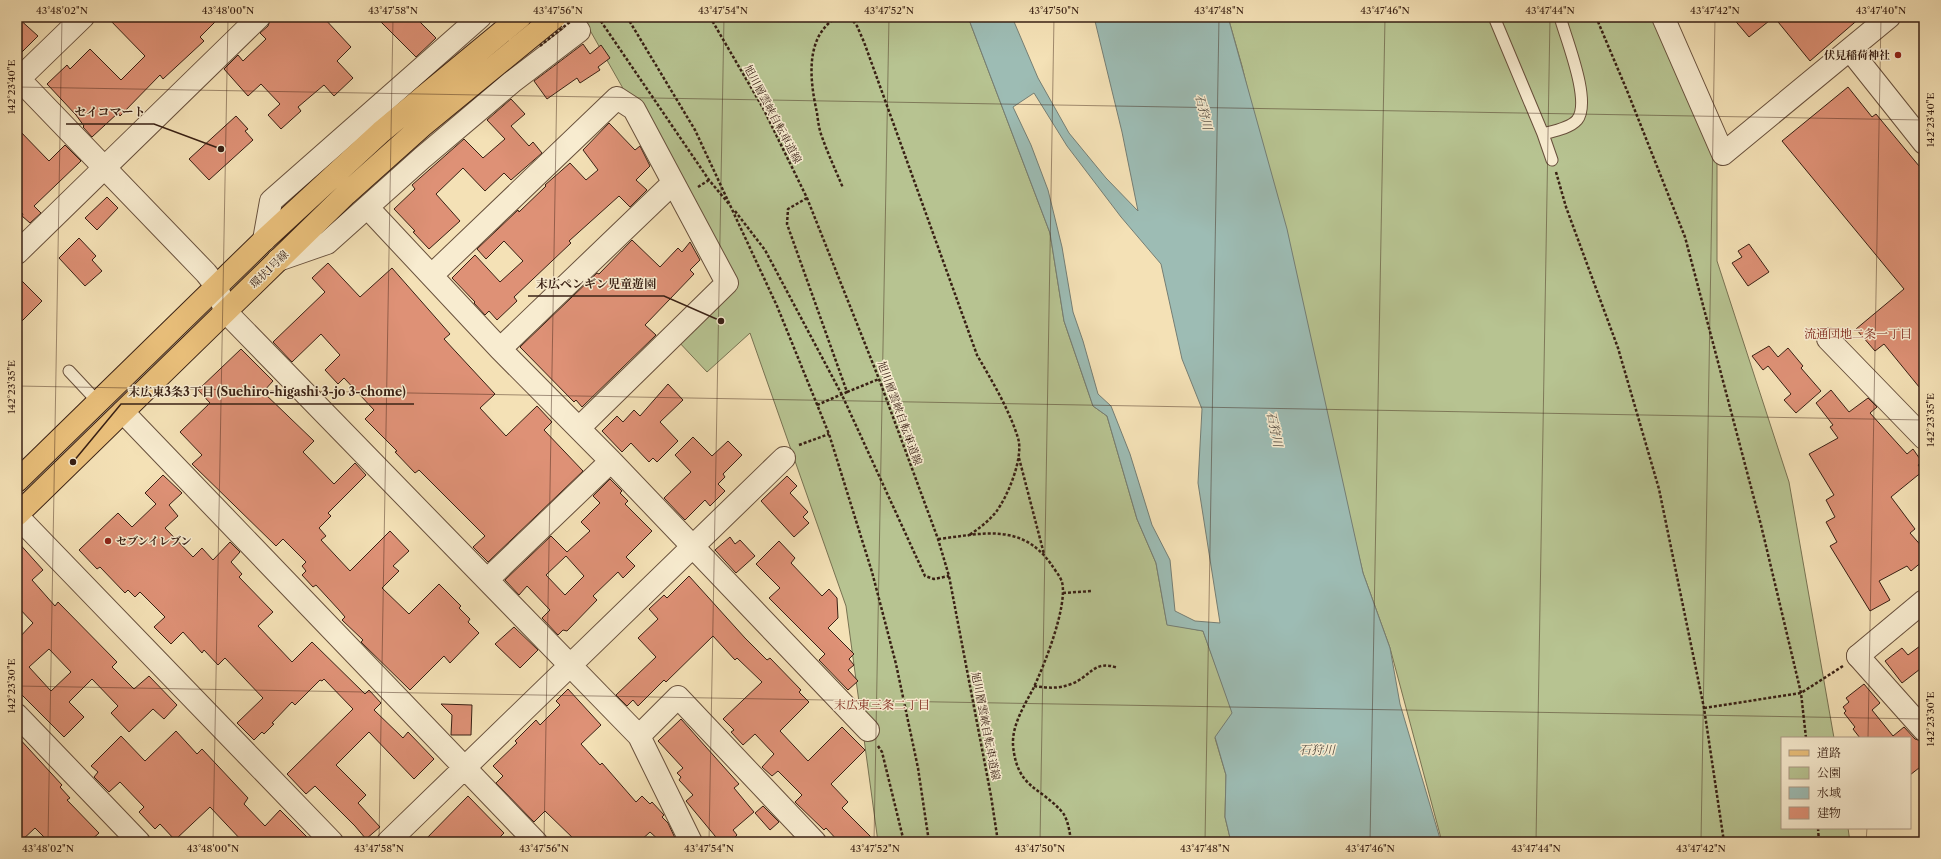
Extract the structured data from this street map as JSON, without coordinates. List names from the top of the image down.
{
  "streets": {
    "main road": ["環状1号線"],
    "path": ["旭川層雲峡自転車道線"]
  },
  "districts": ["流通団地二条一丁目", "末広東三条二丁目"],
  "water": ["石狩川"],
  "places": [
    "伏見稲荷神社",
    "セイコマート",
    "末広ペンギン児童遊園",
    "末広東3条3丁目 (Suehiro-higashi 3-jo 3-chome)",
    "セブンイレブン"
  ],
  "legend": [
    "道路",
    "公園",
    "水域",
    "建物"
  ],
  "coordinates": [
    "43°48'02\"N",
    "43°48'00\"N",
    "43°47'58\"N",
    "43°47'56\"N",
    "43°47'54\"N",
    "43°47'52\"N",
    "43°47'50\"N",
    "43°47'48\"N",
    "43°47'46\"N",
    "43°47'44\"N",
    "43°47'42\"N",
    "43°47'40\"N",
    "142°23'40\"E",
    "142°23'35\"E",
    "142°23'30\"E"
  ]
}
